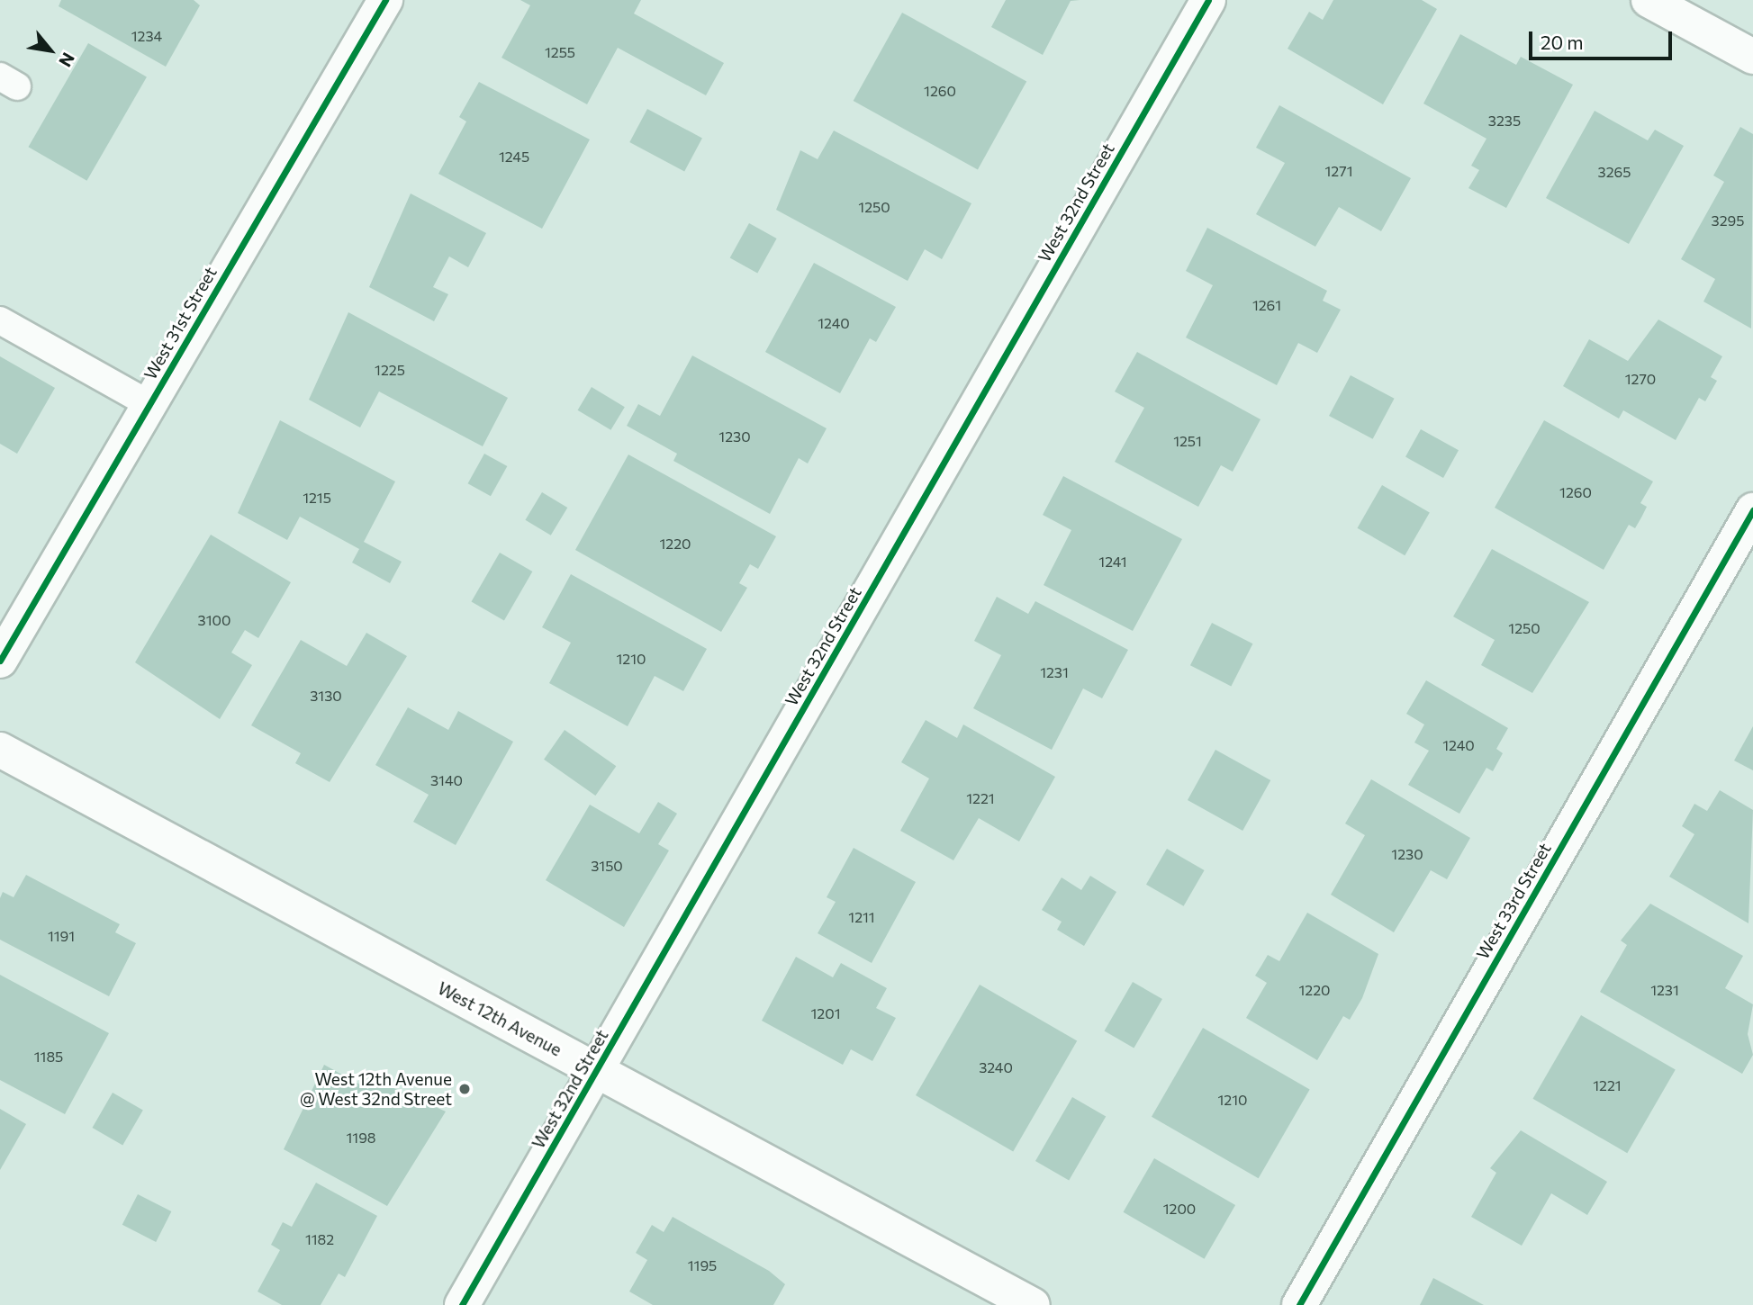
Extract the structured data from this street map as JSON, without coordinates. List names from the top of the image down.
{
  "streets": {
    "street": [
      "West 32nd Street",
      "West 31st Street",
      "West 33rd Street",
      "West 12th Avenue"
    ]
  },
  "crossings": [
    ["West 32nd Street", "West 12th Avenue"]
  ],
  "places": ["West 12th Avenue @ West 32nd Street"],
  "house_numbers": [
    "1234",
    "1255",
    "1260",
    "3235",
    "1245",
    "1271",
    "3265",
    "1250",
    "3295",
    "1261",
    "1240",
    "1225",
    "1270",
    "1230",
    "1251",
    "1260",
    "1215",
    "1220",
    "1241",
    "3100",
    "1250",
    "1210",
    "1231",
    "3130",
    "1240",
    "3140",
    "1221",
    "1230",
    "3150",
    "1211",
    "1191",
    "1220",
    "1231",
    "1201",
    "1185",
    "3240",
    "1221",
    "1210",
    "1198",
    "1200",
    "1182",
    "1195"
  ],
  "scale_bar": "20 m",
  "north": "bottom right"
}
